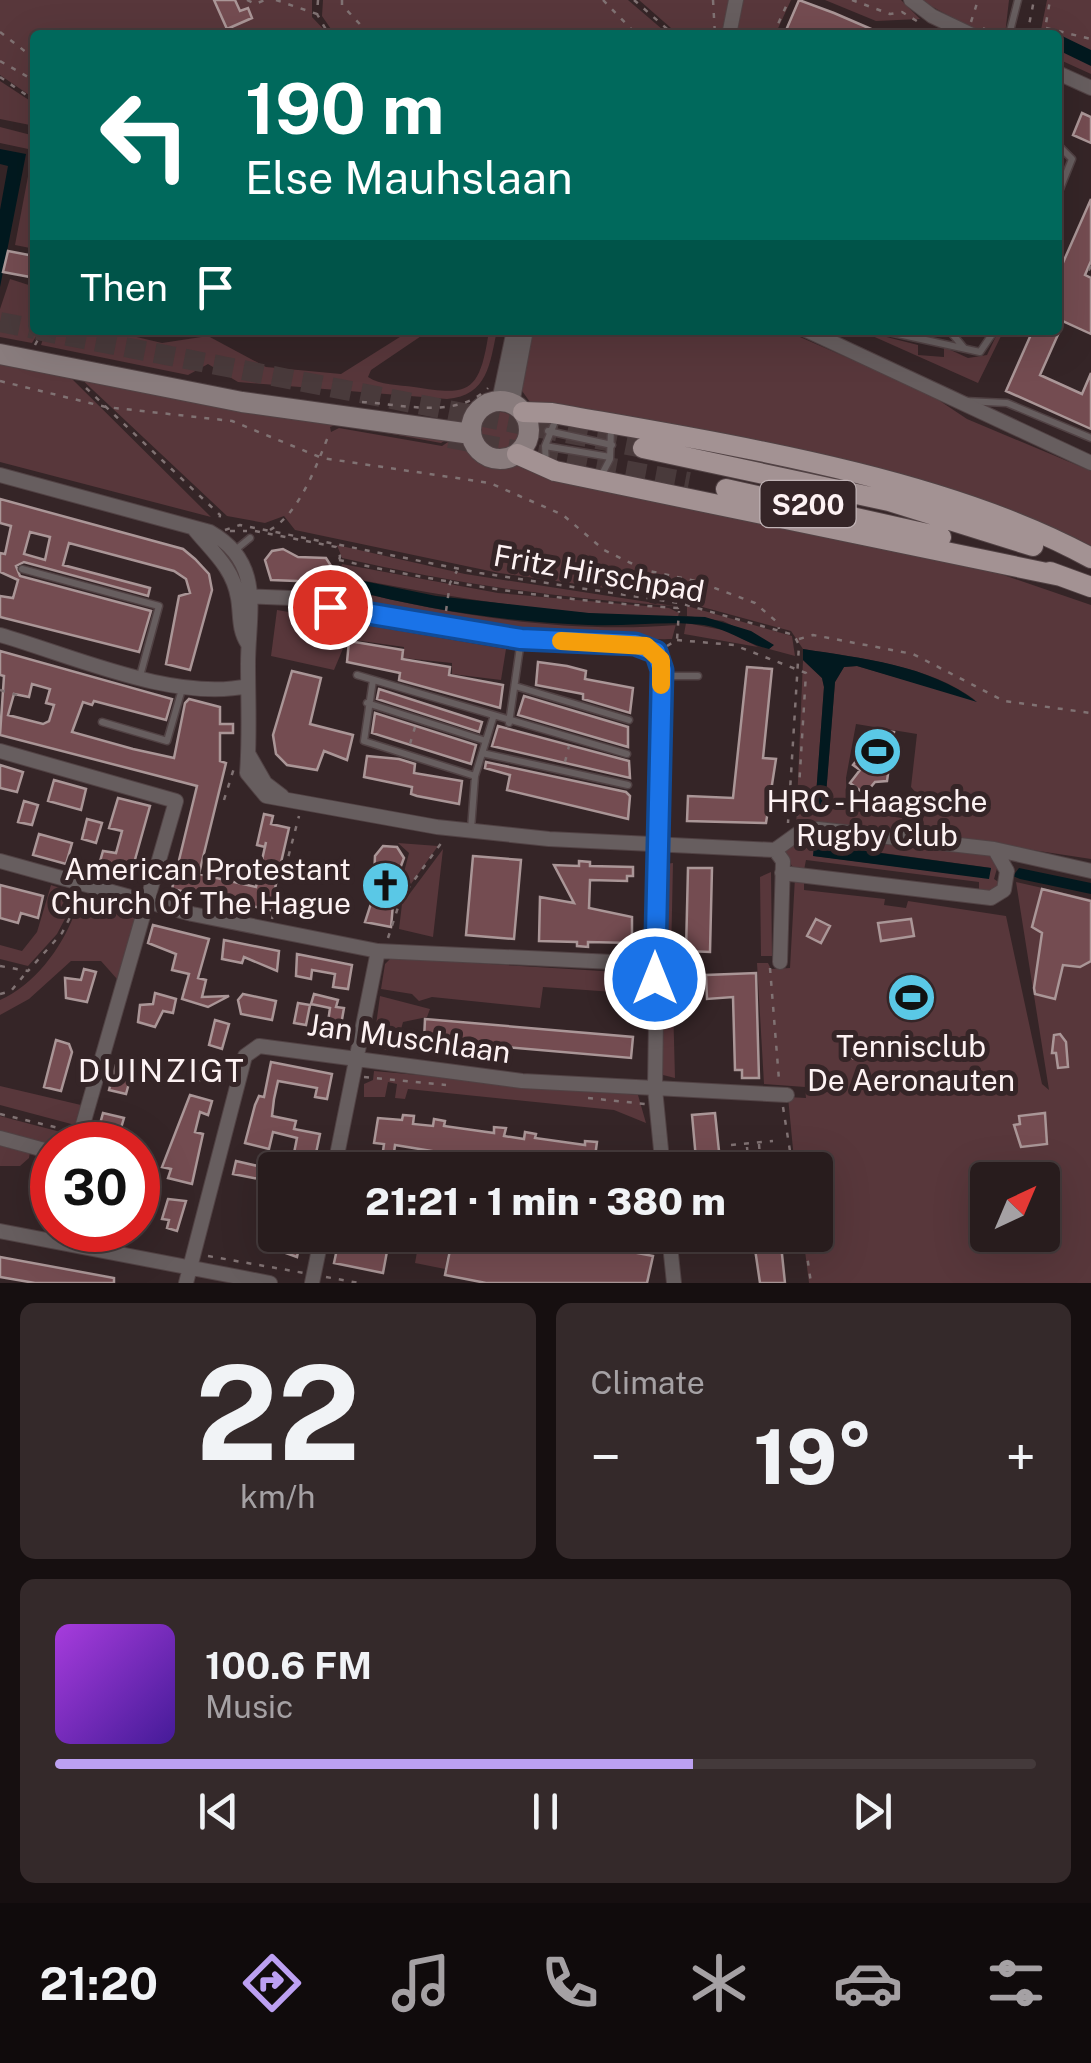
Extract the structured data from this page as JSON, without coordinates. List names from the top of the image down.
{
  "streets": {
    "main road": ["S200"],
    "street": ["Jan Muschlaan"],
    "path": ["Fritz Hirschpad"]
  },
  "districts": ["DUINZIGT"],
  "places": {
    "sports": ["HRC - Haagsche Rugby Club", "Tennisclub De Aeronauten"],
    "church": ["American Protestant Church Of The Hague"]
  },
  "north": "top right",
  "page": {
    "turn": ["190 m", "Else Mauhslaan"],
    "then": "Then",
    "limit": "30",
    "trip": "21:21 · 1 min · 380 m",
    "tile": [
      ["22", "km/h"],
      "Climate"
    ],
    "heat": ["−", "19°", "+"],
    "song": ["100.6 FM", "Music"],
    "tabs": "21:20"
  }
}
